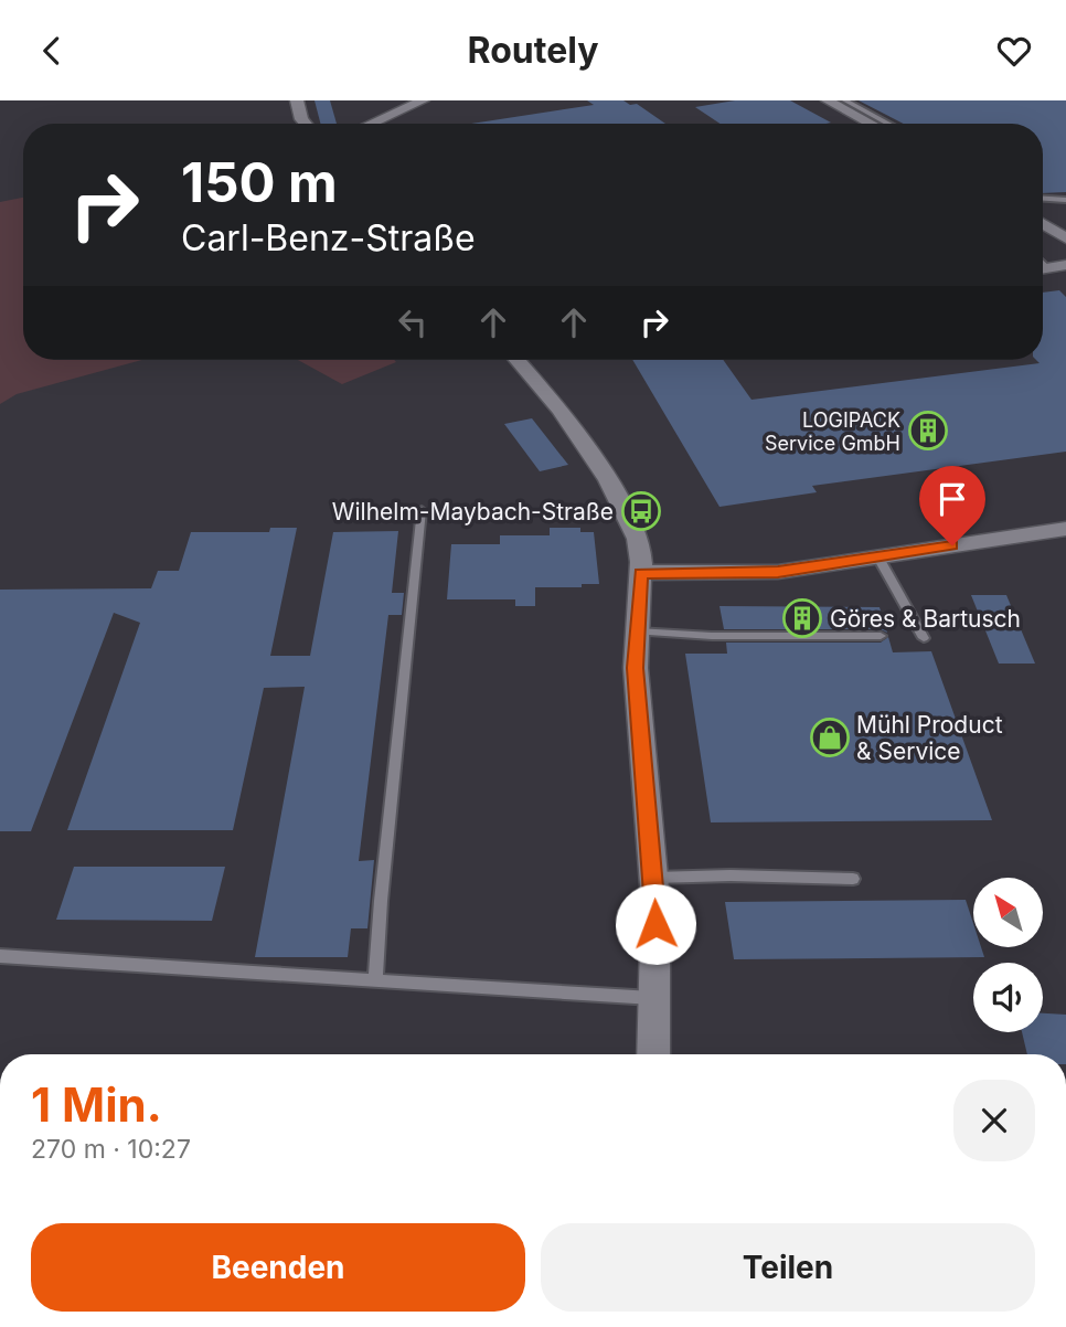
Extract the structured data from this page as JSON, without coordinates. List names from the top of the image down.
{
  "places": {
    "building": ["LOGIPACK Service GmbH", "Göres & Bartusch"],
    "bus stop": ["Wilhelm-Maybach-Straße"],
    "shop": ["Mühl Product & Service"]
  },
  "north": "top left",
  "page": {
    "header": "Routely",
    "turn": ["150 m", "Carl-Benz-Straße"],
    "heading": ["1 Min.", "270 m · 10:27"],
    "buttons": ["Beenden", "Teilen"]
  }
}
